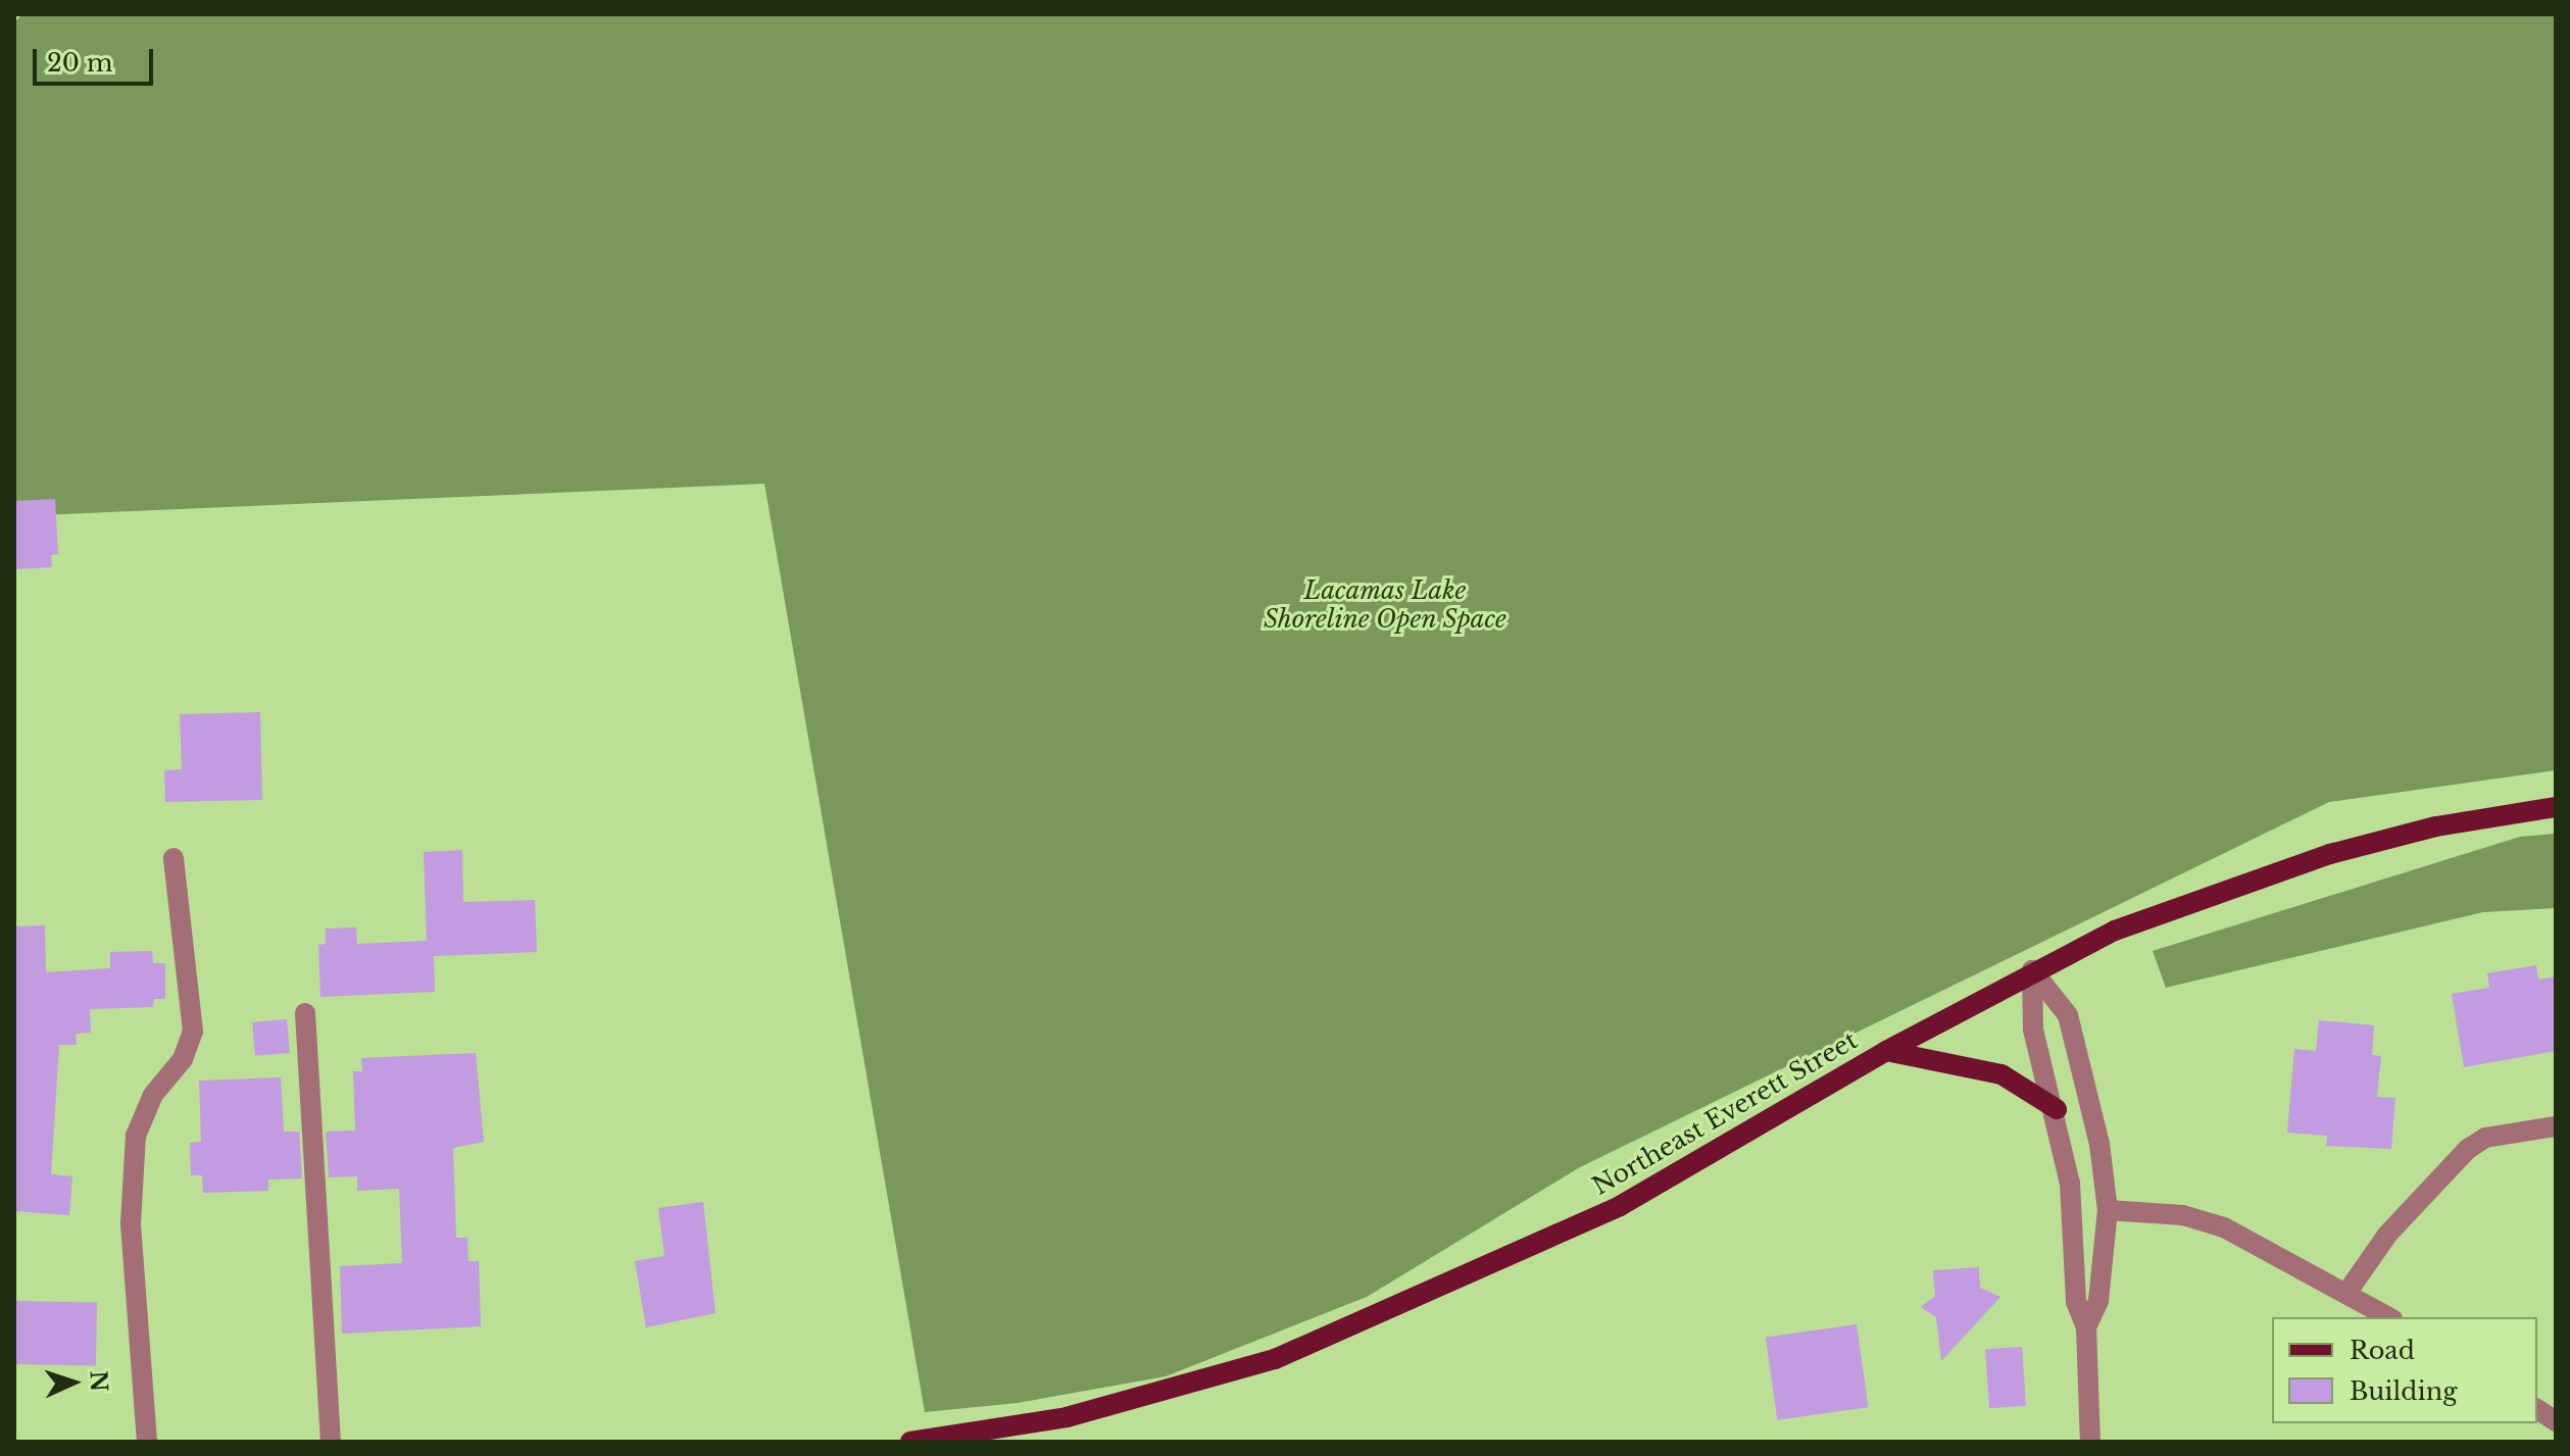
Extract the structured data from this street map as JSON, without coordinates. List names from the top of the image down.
{
  "streets": {
    "main road": ["Northeast Everett Street"]
  },
  "parks": ["Lacamas Lake Shoreline Open Space"],
  "legend": ["Road", "Building"],
  "scale_bar": "20 m",
  "north": "right"
}
